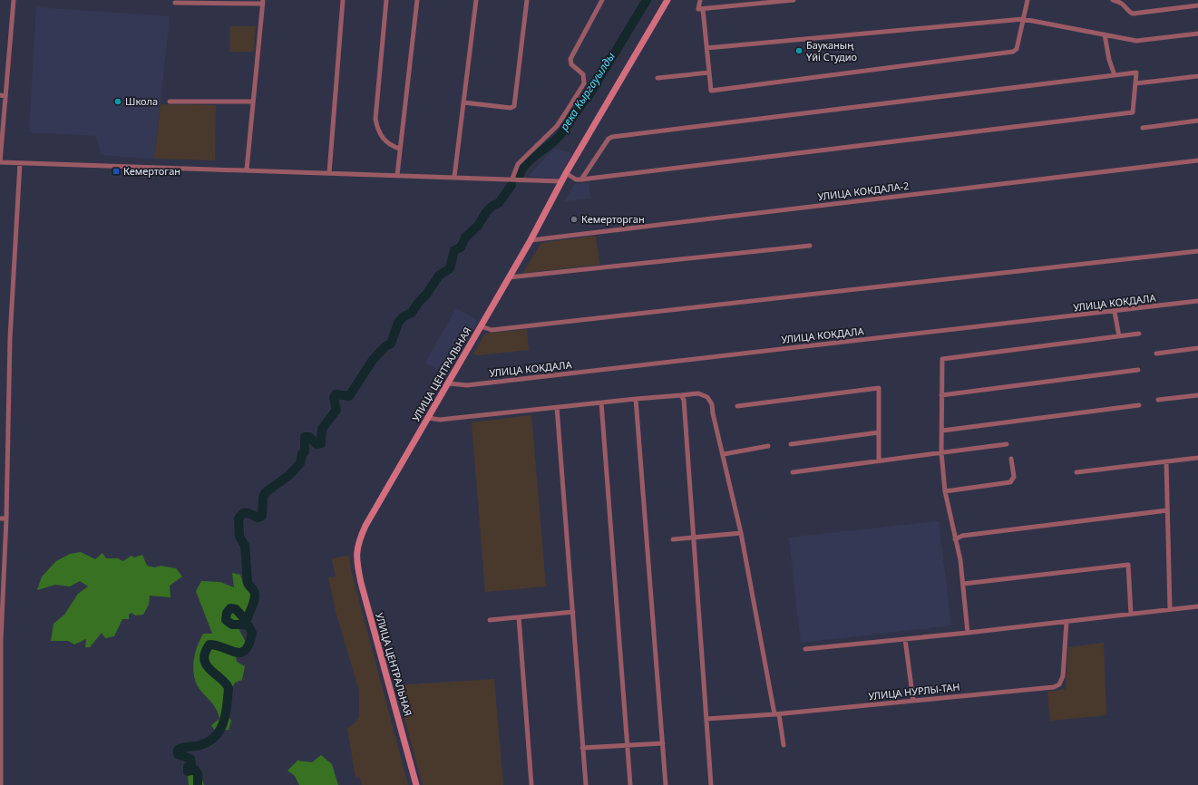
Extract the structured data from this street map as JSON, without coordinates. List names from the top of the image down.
{
  "streets": {
    "main road": ["УЛИЦА ЦЕНТРАЛЬНАЯ"],
    "street": ["УЛИЦА КОКДАЛА-2", "УЛИЦА КОКДАЛА", "УЛИЦА НУРЛЫ-ТАН"]
  },
  "crossings": [
    ["УЛИЦА КОКДАЛА-2", "УЛИЦА ЦЕНТРАЛЬНАЯ"],
    ["УЛИЦА КОКДАЛА", "УЛИЦА ЦЕНТРАЛЬНАЯ"]
  ],
  "water": ["река Кыргауылды"],
  "places": {
    "other": ["Бауканың Үйі Студио", "Школа", "Кемерторган"],
    "transit": ["Кемертоган"]
  }
}
